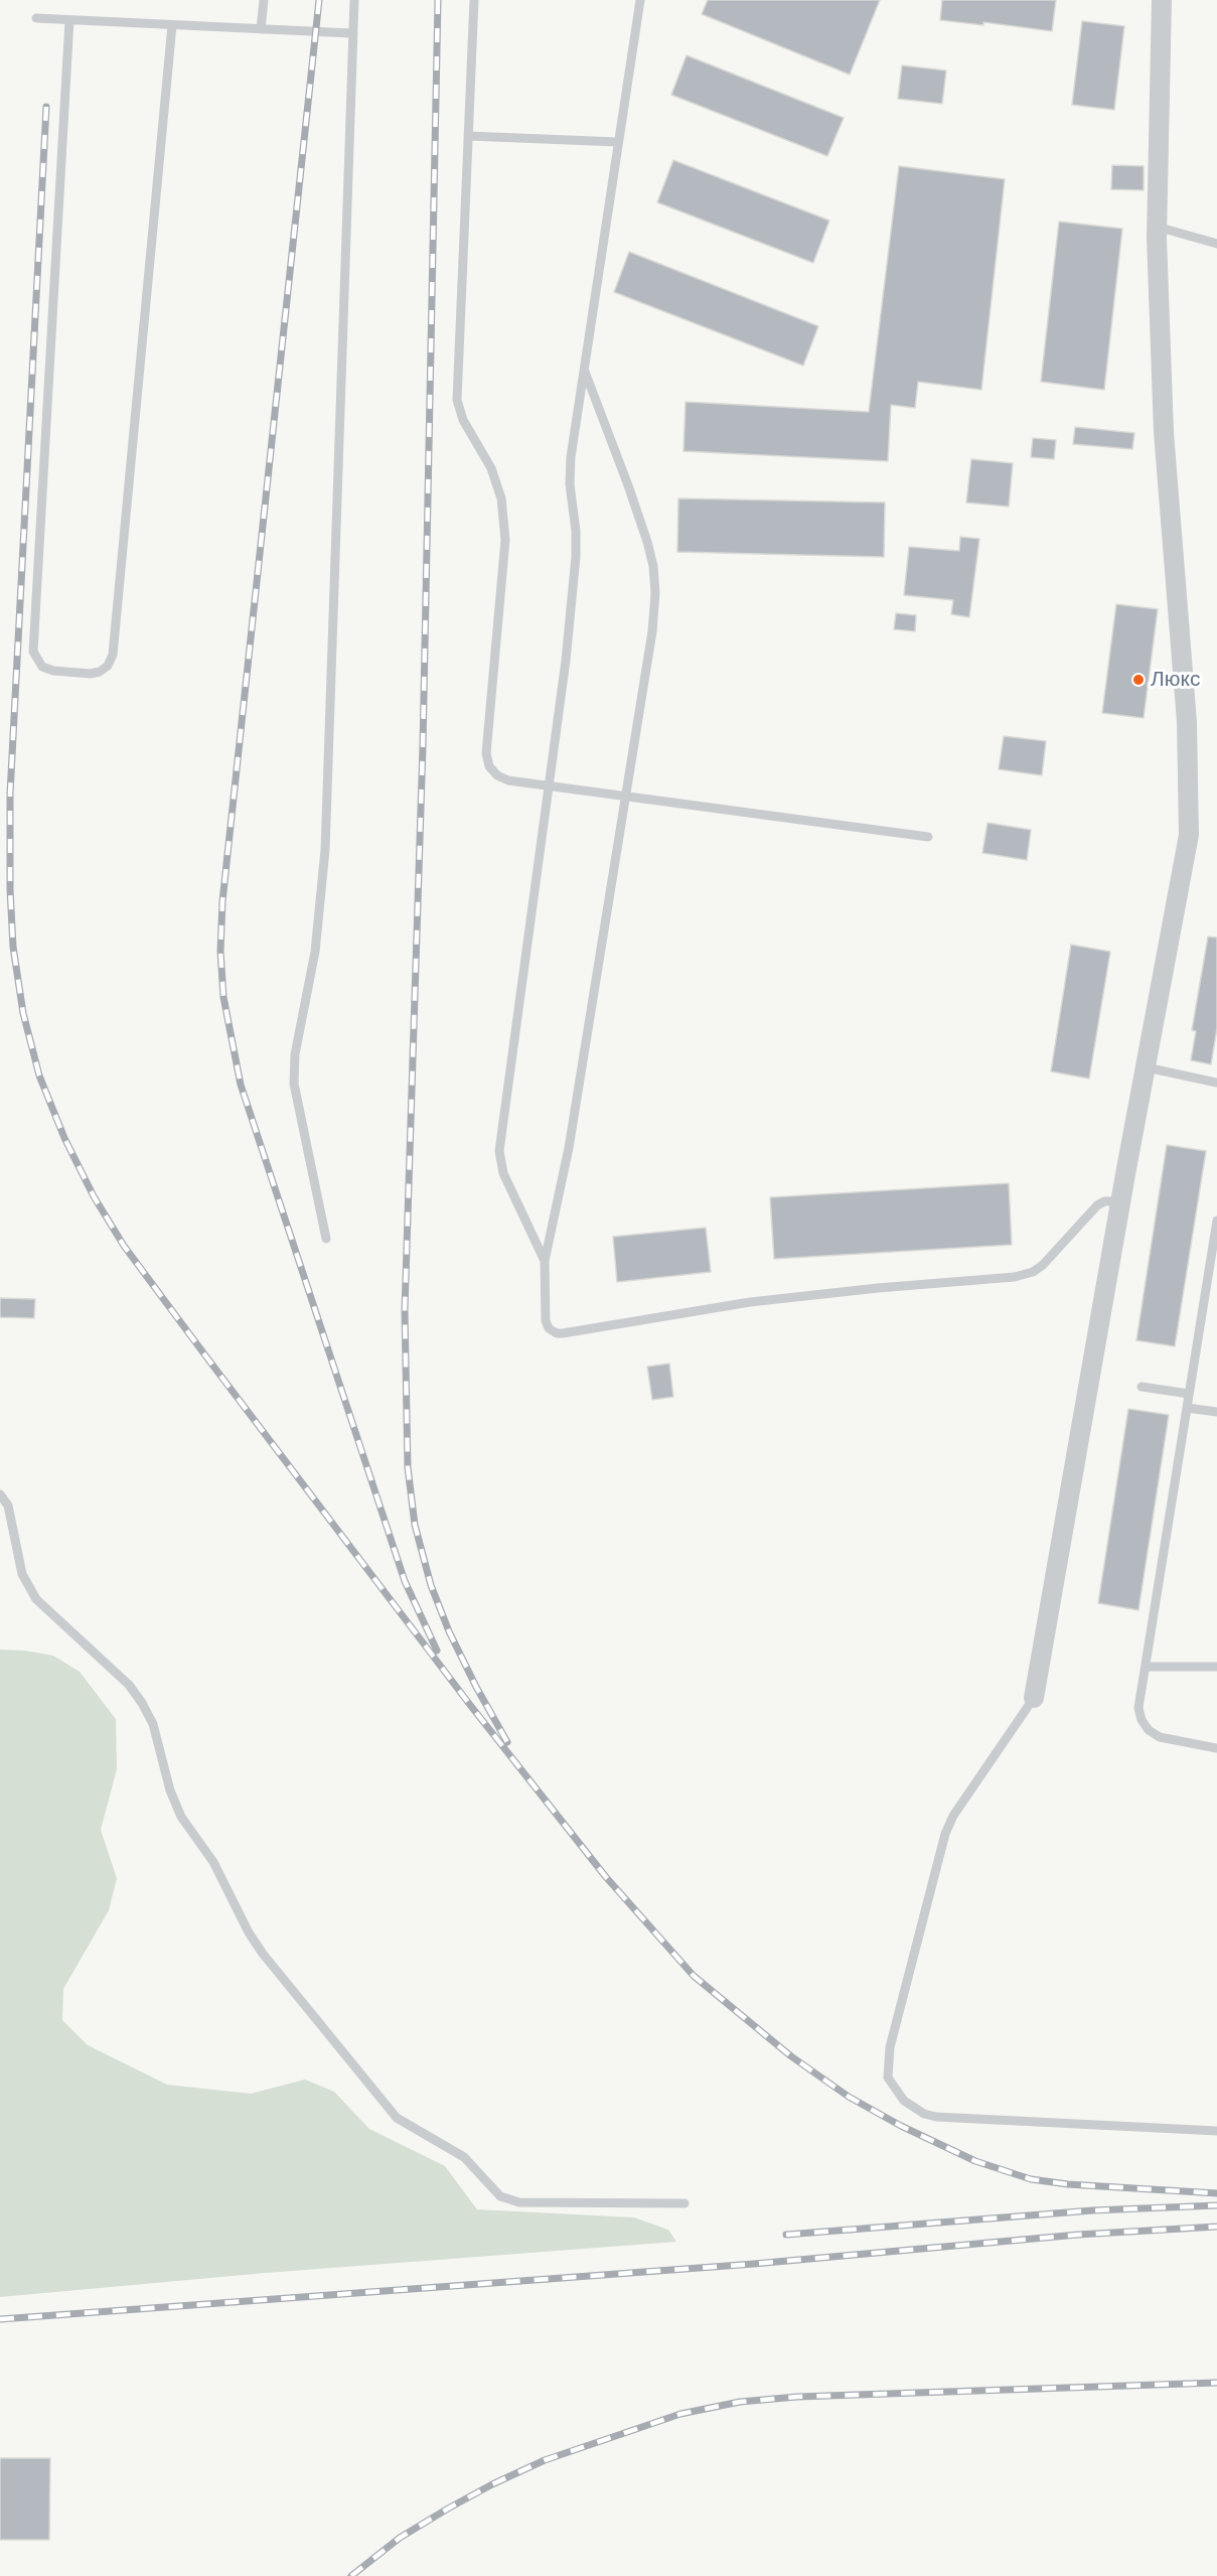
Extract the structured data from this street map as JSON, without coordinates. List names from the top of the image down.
{
  "places": ["Люкс"]
}
